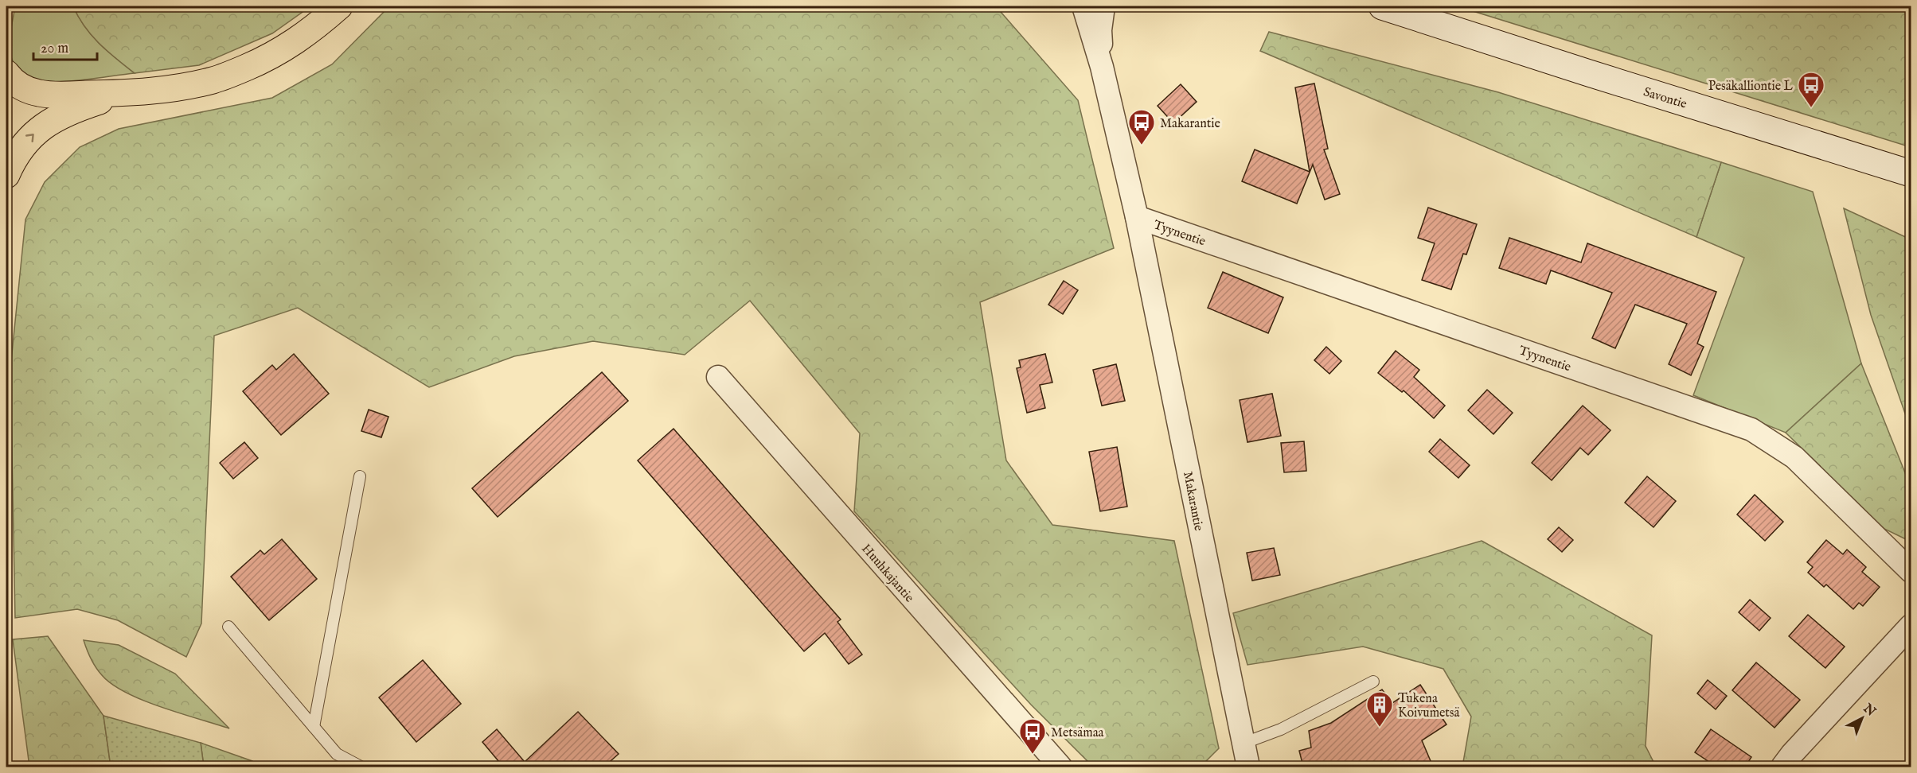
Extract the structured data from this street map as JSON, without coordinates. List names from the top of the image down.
{
  "streets": {
    "main road": ["Savontie"],
    "street": ["Tyynentie", "Makarantie", "Huuhkajantie"]
  },
  "crossings": [
    ["Tyynentie", "Makarantie"]
  ],
  "places": {
    "bus stop": ["Pesäkalliontie L", "Makarantie", "Metsämaa"],
    "building": ["Tukena Koivumetsä"]
  },
  "scale_bar": "20 m",
  "north": "top right"
}
